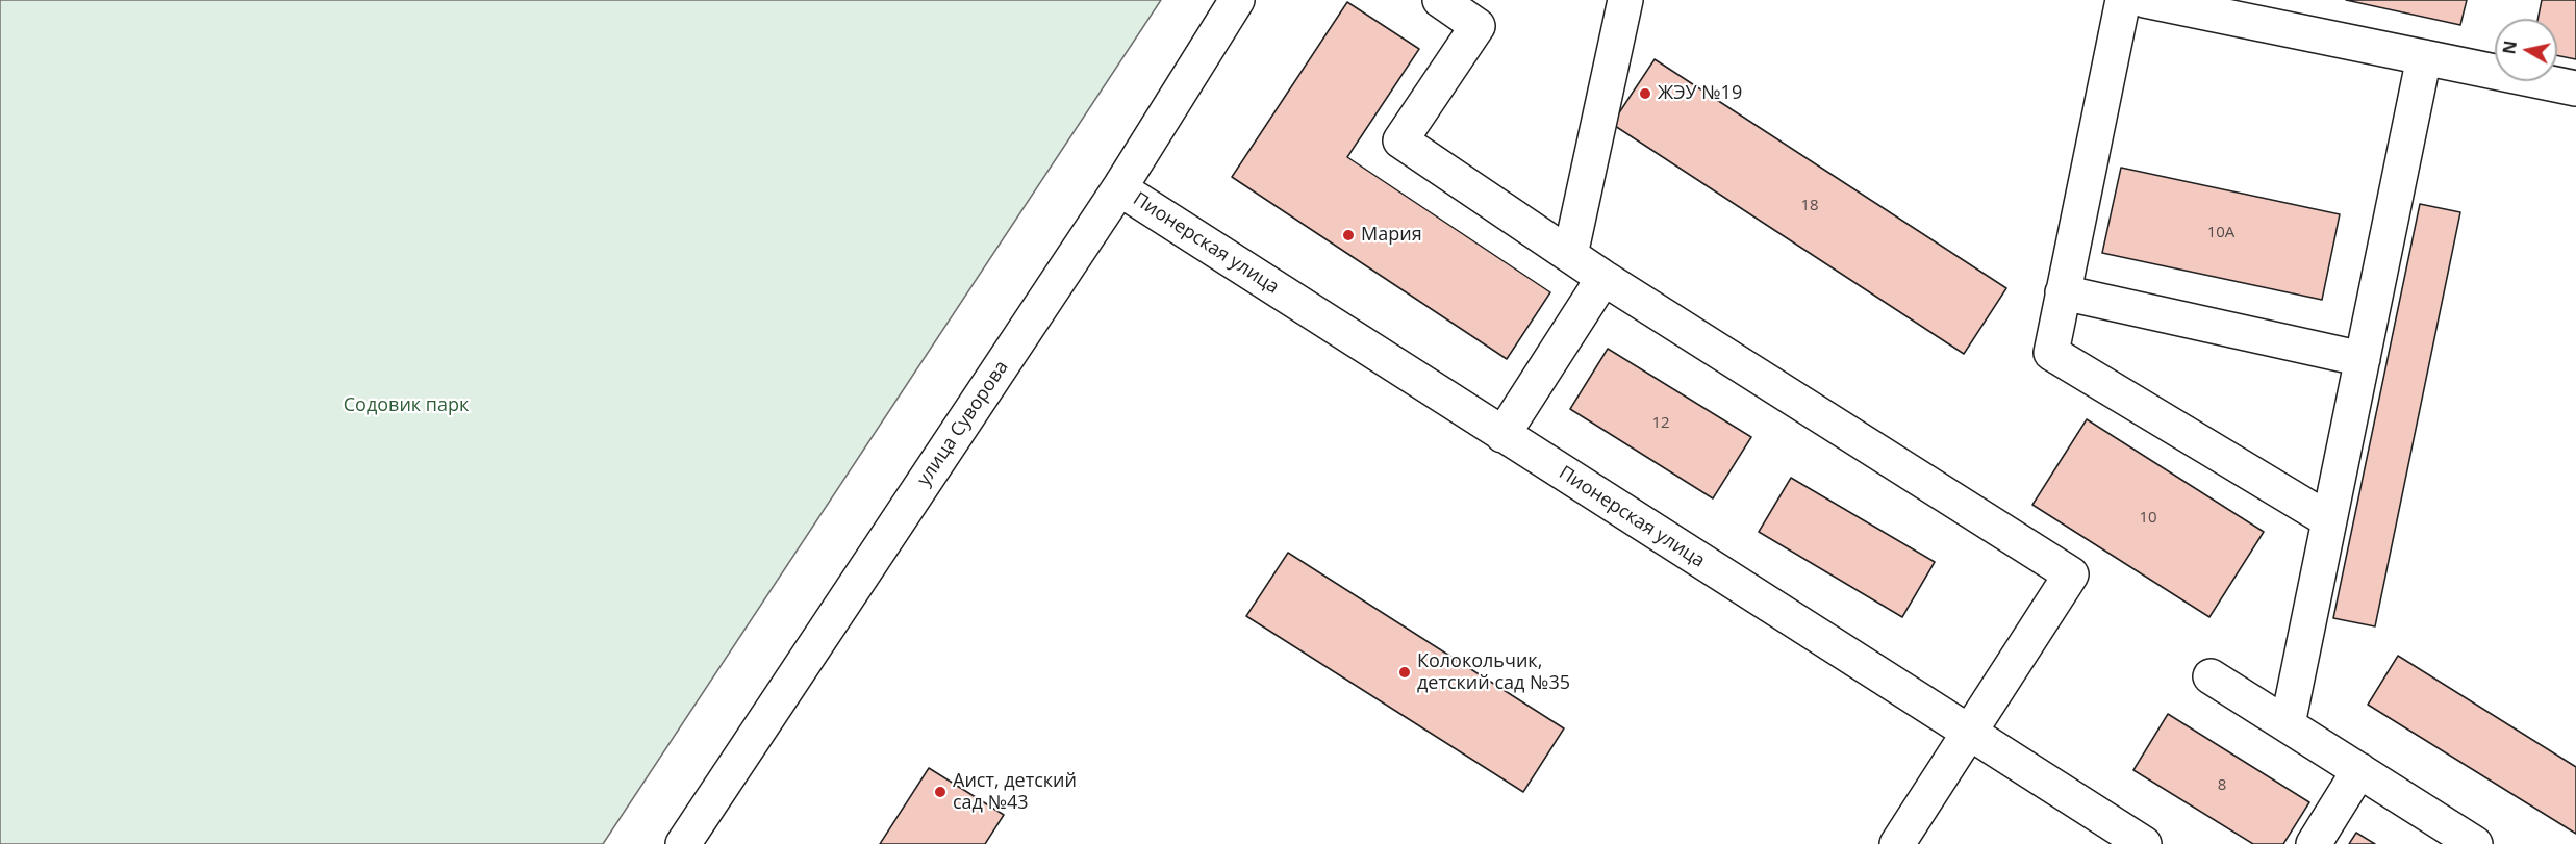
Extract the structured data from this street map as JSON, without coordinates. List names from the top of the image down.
{
  "streets": {
    "street": ["Пионерская улица", "улица Суворова"]
  },
  "crossings": [
    ["Пионерская улица", "улица Суворова"]
  ],
  "parks": ["Содовик парк"],
  "places": [
    "ЖЭУ №19",
    "Мария",
    "Колокольчик, детский сад №35",
    "Аист, детский сад №43"
  ],
  "house_numbers": [
    "18",
    "10А",
    "12",
    "10",
    "8"
  ],
  "north": "left"
}
